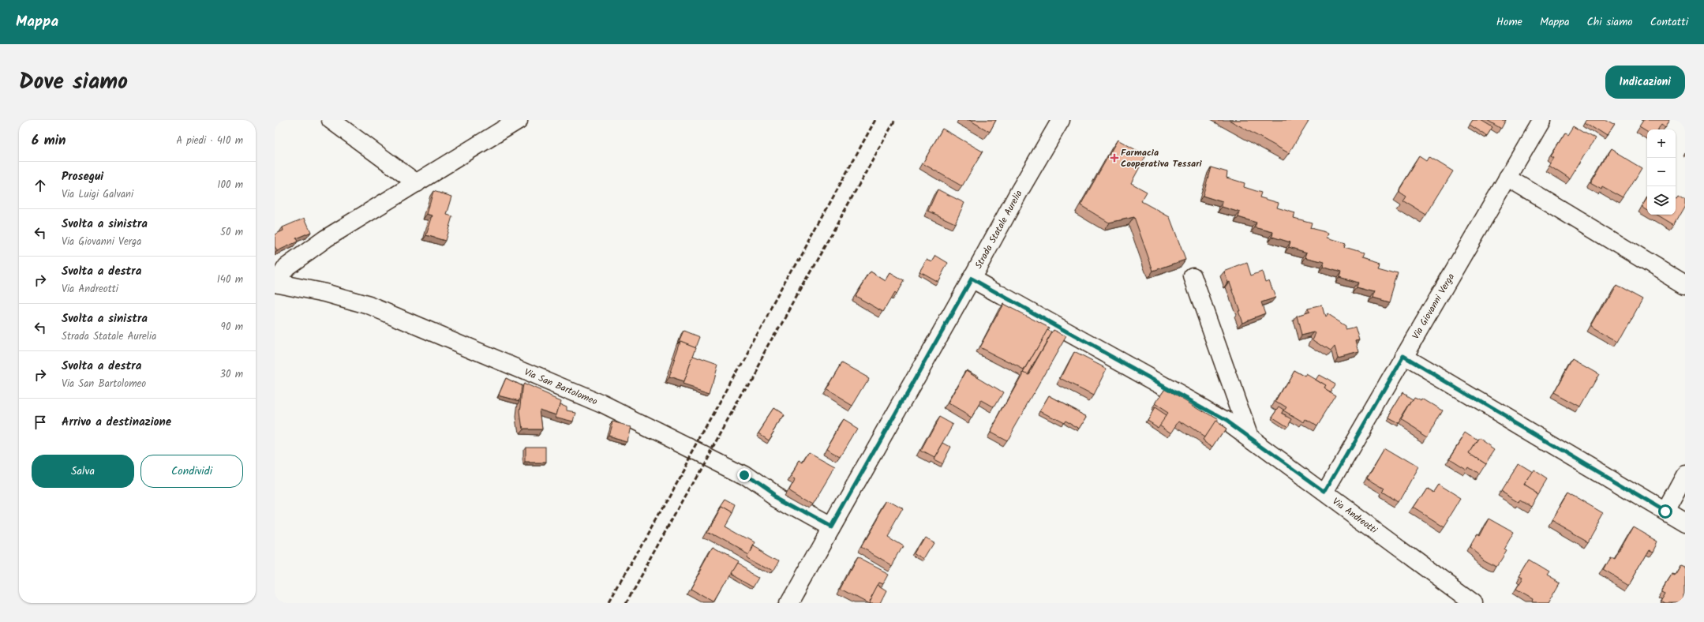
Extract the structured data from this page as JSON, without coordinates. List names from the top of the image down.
{
  "streets": {
    "street": [
      "Strada Statale Aurelia",
      "Via Giovanni Verga",
      "Via San Bartolomeo",
      "Via Andreotti"
    ]
  },
  "crossings": [
    ["Strada Statale Aurelia", "Via San Bartolomeo"],
    ["Strada Statale Aurelia", "Via Andreotti"],
    ["Via Giovanni Verga", "Via Andreotti"]
  ],
  "places": {
    "health": ["Farmacia Cooperativa Tessari"]
  },
  "page": {
    "header": "Mappa",
    "nav": [
      "Home",
      "Mappa",
      "Chi siamo",
      "Contatti"
    ],
    "title": "Dove siamo",
    "buttons": [
      "Indicazioni",
      ["Salva", "Condividi"]
    ],
    "heading": ["6 min", "A piedi · 410 m"],
    "map_buttons": ["+", "−"],
    "list": [
      ["Prosegui", "Via Luigi Galvani", "100 m"],
      ["Svolta a sinistra", "Via Giovanni Verga", "50 m"],
      ["Svolta a destra", "Via Andreotti", "140 m"],
      ["Svolta a sinistra", "Strada Statale Aurelia", "90 m"],
      ["Svolta a destra", "Via San Bartolomeo", "30 m"],
      "Arrivo a destinazione"
    ]
  }
}
